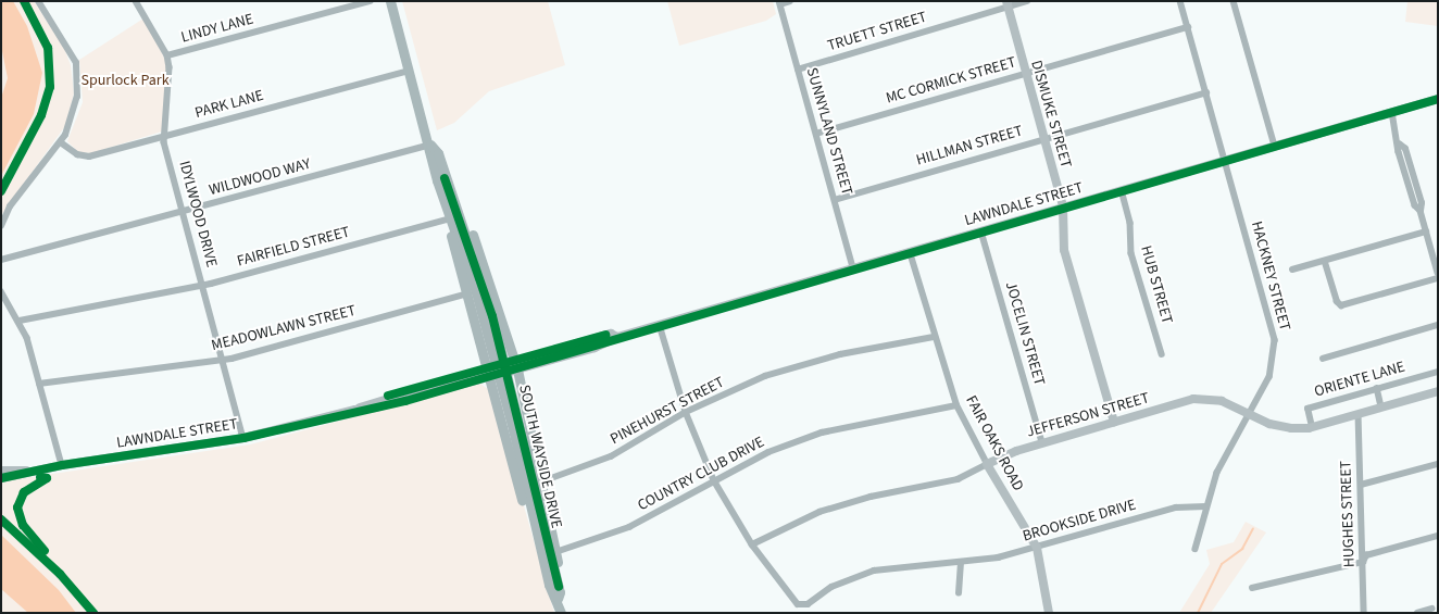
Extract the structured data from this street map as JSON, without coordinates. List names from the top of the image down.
{
  "streets": {
    "main road": [
      "DISMUKE STREET",
      "LAWNDALE STREET",
      "JEFFERSON STREET",
      "FAIR OAKS ROAD",
      "SOUTH WAYSIDE DRIVE"
    ],
    "street": [
      "LINDY LANE",
      "TRUETT STREET",
      "MC CORMICK STREET",
      "PARK LANE",
      "SUNNYLAND STREET",
      "HILLMAN STREET",
      "WILDWOOD WAY",
      "IDYLWOOD DRIVE",
      "FAIRFIELD STREET",
      "HACKNEY STREET",
      "HUB STREET",
      "MEADOWLAWN STREET",
      "JOCELIN STREET",
      "ORIENTE LANE",
      "PINEHURST STREET",
      "COUNTRY CLUB DRIVE",
      "HUGHES STREET",
      "BROOKSIDE DRIVE"
    ]
  },
  "crossings": [
    ["LINDY LANE", "IDYLWOOD DRIVE"],
    ["TRUETT STREET", "DISMUKE STREET"],
    ["TRUETT STREET", "SUNNYLAND STREET"],
    ["MC CORMICK STREET", "DISMUKE STREET"],
    ["MC CORMICK STREET", "SUNNYLAND STREET"],
    ["MC CORMICK STREET", "HACKNEY STREET"],
    ["PARK LANE", "IDYLWOOD DRIVE"],
    ["PARK LANE", "SOUTH WAYSIDE DRIVE"],
    ["DISMUKE STREET", "HILLMAN STREET"],
    ["DISMUKE STREET", "LAWNDALE STREET"],
    ["DISMUKE STREET", "JEFFERSON STREET"],
    ["SUNNYLAND STREET", "HILLMAN STREET"],
    ["SUNNYLAND STREET", "LAWNDALE STREET"],
    ["HILLMAN STREET", "HACKNEY STREET"],
    ["WILDWOOD WAY", "IDYLWOOD DRIVE"],
    ["WILDWOOD WAY", "SOUTH WAYSIDE DRIVE"],
    ["LAWNDALE STREET", "IDYLWOOD DRIVE"],
    ["LAWNDALE STREET", "HACKNEY STREET"],
    ["LAWNDALE STREET", "HUB STREET"],
    ["LAWNDALE STREET", "JOCELIN STREET"],
    ["LAWNDALE STREET", "FAIR OAKS ROAD"],
    ["IDYLWOOD DRIVE", "FAIRFIELD STREET"],
    ["IDYLWOOD DRIVE", "MEADOWLAWN STREET"],
    ["HACKNEY STREET", "JEFFERSON STREET"],
    ["HACKNEY STREET", "BROOKSIDE DRIVE"],
    ["JOCELIN STREET", "JEFFERSON STREET"],
    ["ORIENTE LANE", "JEFFERSON STREET"],
    ["PINEHURST STREET", "FAIR OAKS ROAD"],
    ["JEFFERSON STREET", "FAIR OAKS ROAD"],
    ["JEFFERSON STREET", "HUGHES STREET"],
    ["JEFFERSON STREET", "BROOKSIDE DRIVE"],
    ["FAIR OAKS ROAD", "COUNTRY CLUB DRIVE"],
    ["FAIR OAKS ROAD", "BROOKSIDE DRIVE"]
  ],
  "parks": ["Spurlock Park"]
}
